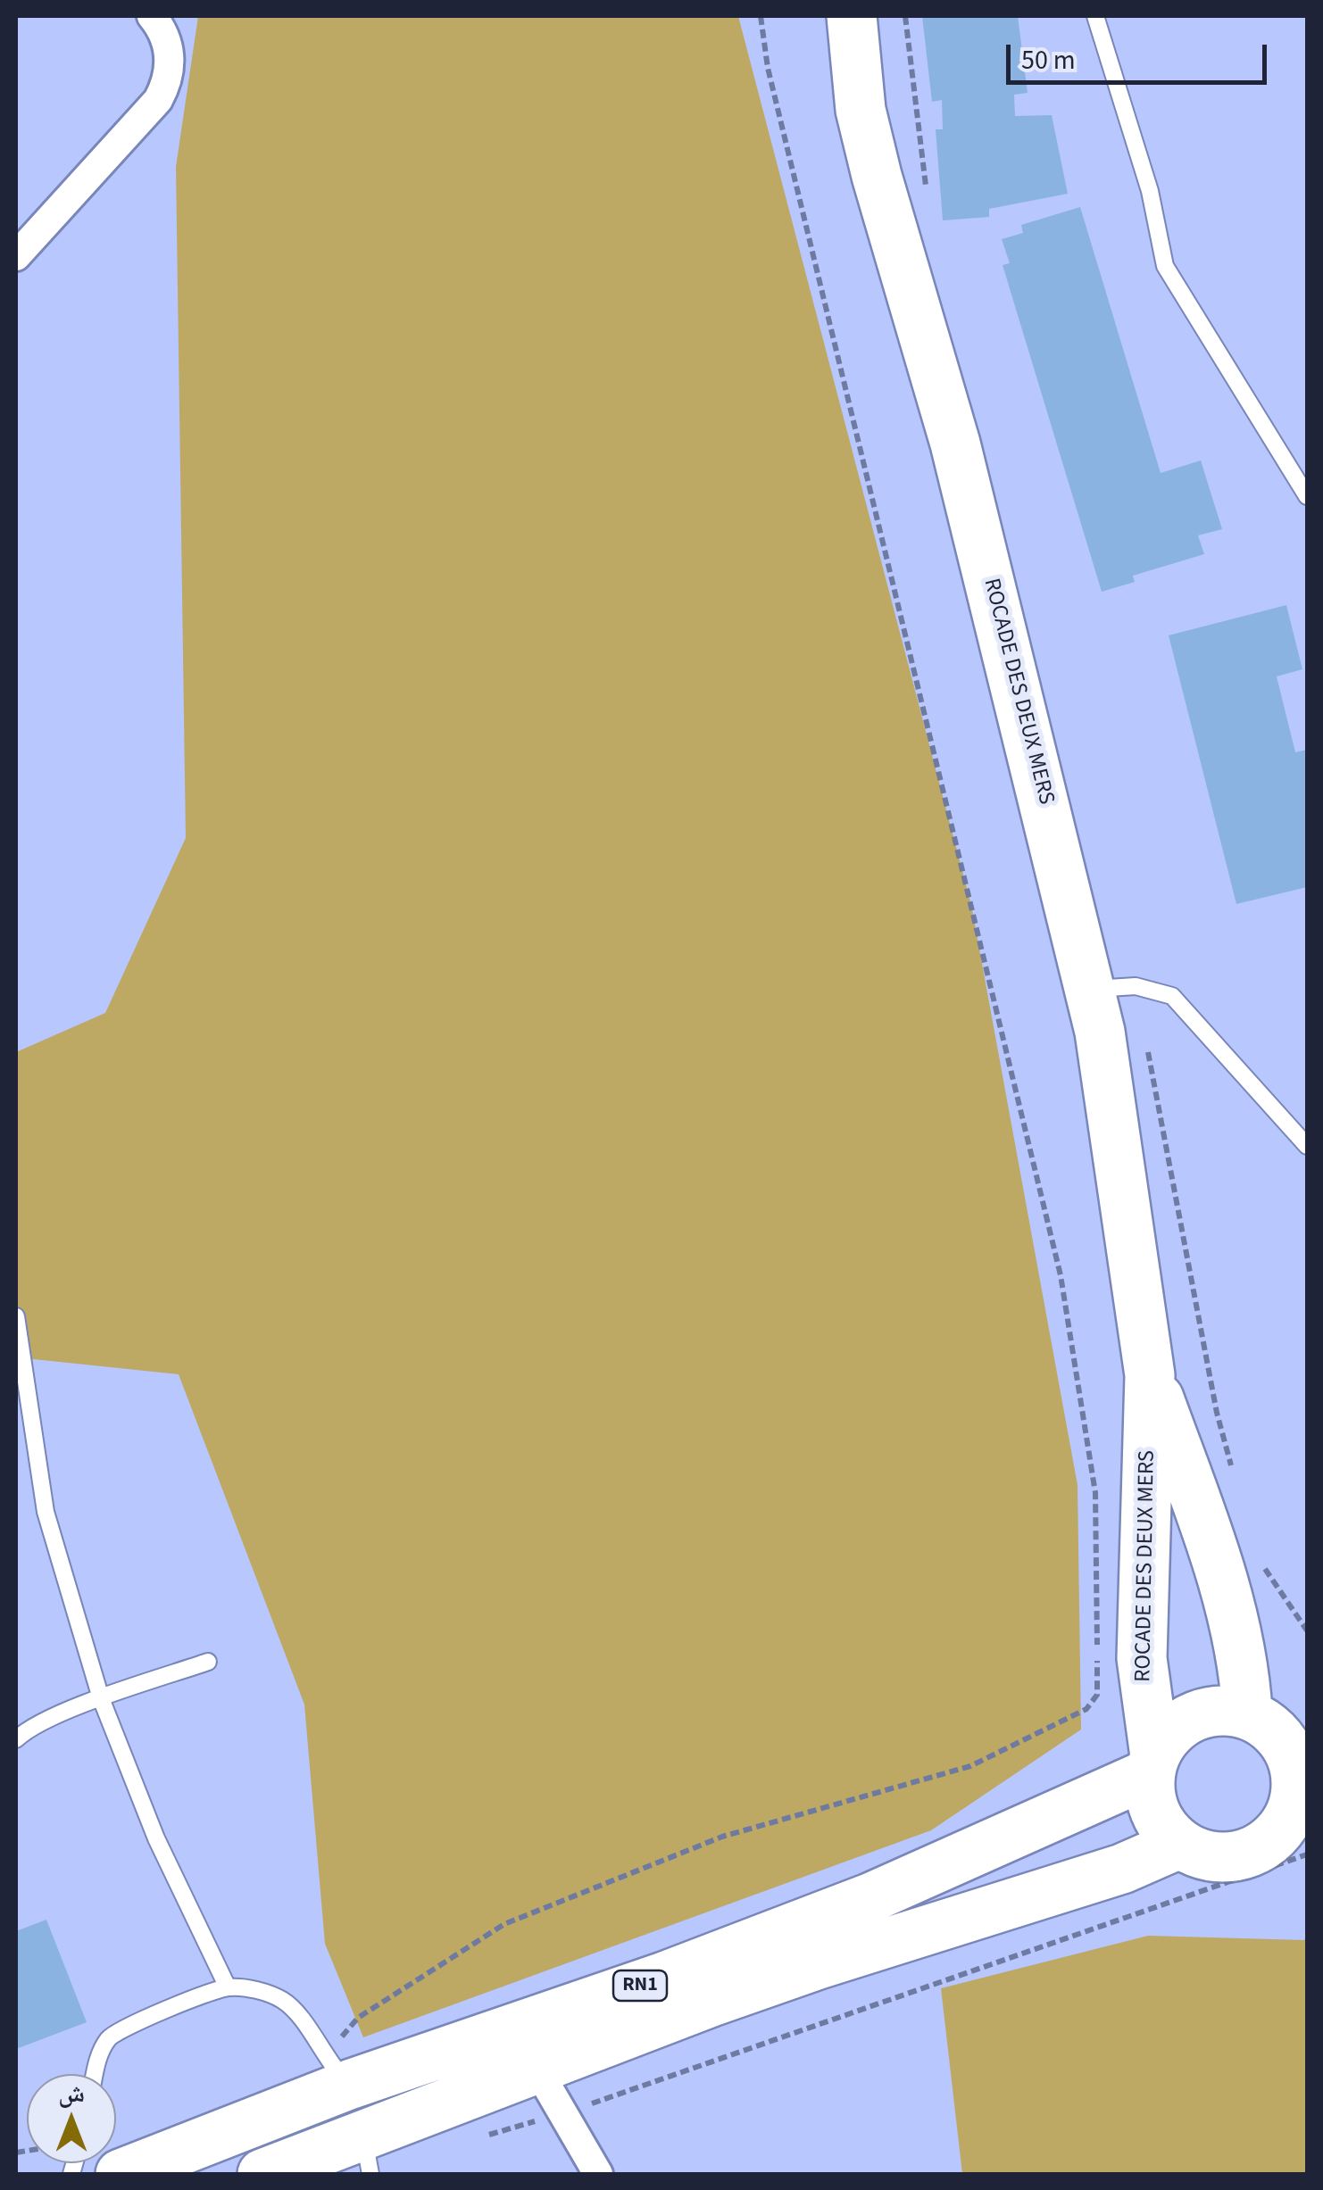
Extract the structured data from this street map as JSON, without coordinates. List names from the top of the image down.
{
  "streets": {
    "highway": ["ROCADE DES DEUX MERS", "RN1"]
  },
  "crossings": [
    ["ROCADE DES DEUX MERS", "RN1"]
  ],
  "scale_bar": "50 m",
  "north": "top"
}
